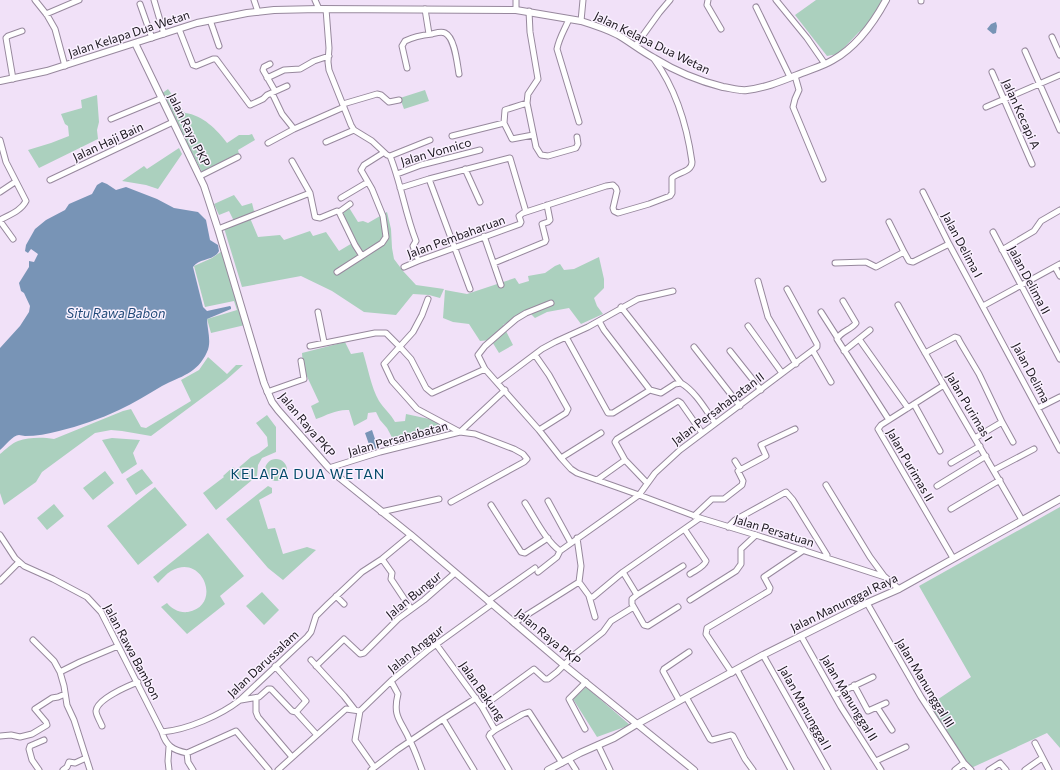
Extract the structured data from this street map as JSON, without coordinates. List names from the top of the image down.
{
  "streets": {
    "street": [
      "Jalan Kelapa Dua Wetan",
      "Jalan Kecapi A",
      "Jalan Raya PKP",
      "Jalan Haji Bain",
      "Jalan Vonnico",
      "Jalan Pembaharuan",
      "Jalan Delima I",
      "Jalan Delima II",
      "Jalan Delima",
      "Jalan Purimas I",
      "Jalan Persahabatan II",
      "Jalan Persahabatan",
      "Jalan Purimas II",
      "Jalan Persatuan",
      "Jalan Bungur",
      "Jalan Manunggal Raya",
      "Jalan Anggur",
      "Jalan Rawa Bambon",
      "Jalan Darussalam",
      "Jalan Manunggal III",
      "Jalan Bakung",
      "Jalan Manunggal II",
      "Jalan Manunggal I"
    ]
  },
  "crossings": [
    ["Jalan Kelapa Dua Wetan", "Jalan Raya PKP"],
    ["Jalan Raya PKP", "Jalan Haji Bain"],
    ["Jalan Raya PKP", "Jalan Persahabatan"],
    ["Jalan Raya PKP", "Jalan Bungur"],
    ["Jalan Raya PKP", "Jalan Manunggal Raya"],
    ["Jalan Raya PKP", "Jalan Anggur"],
    ["Jalan Raya PKP", "Jalan Darussalam"],
    ["Jalan Delima I", "Jalan Delima"],
    ["Jalan Purimas I", "Jalan Purimas II"],
    ["Jalan Purimas I", "Jalan Manunggal Raya"],
    ["Jalan Persahabatan II", "Jalan Persatuan"],
    ["Jalan Purimas II", "Jalan Manunggal Raya"],
    ["Jalan Persatuan", "Jalan Manunggal Raya"],
    ["Jalan Manunggal Raya", "Jalan Manunggal III"],
    ["Jalan Manunggal Raya", "Jalan Bakung"],
    ["Jalan Manunggal Raya", "Jalan Manunggal II"],
    ["Jalan Manunggal Raya", "Jalan Manunggal I"],
    ["Jalan Anggur", "Jalan Bakung"],
    ["Jalan Rawa Bambon", "Jalan Darussalam"]
  ],
  "districts": ["KELAPA DUA WETAN"],
  "water": ["Situ Rawa Babon"]
}
